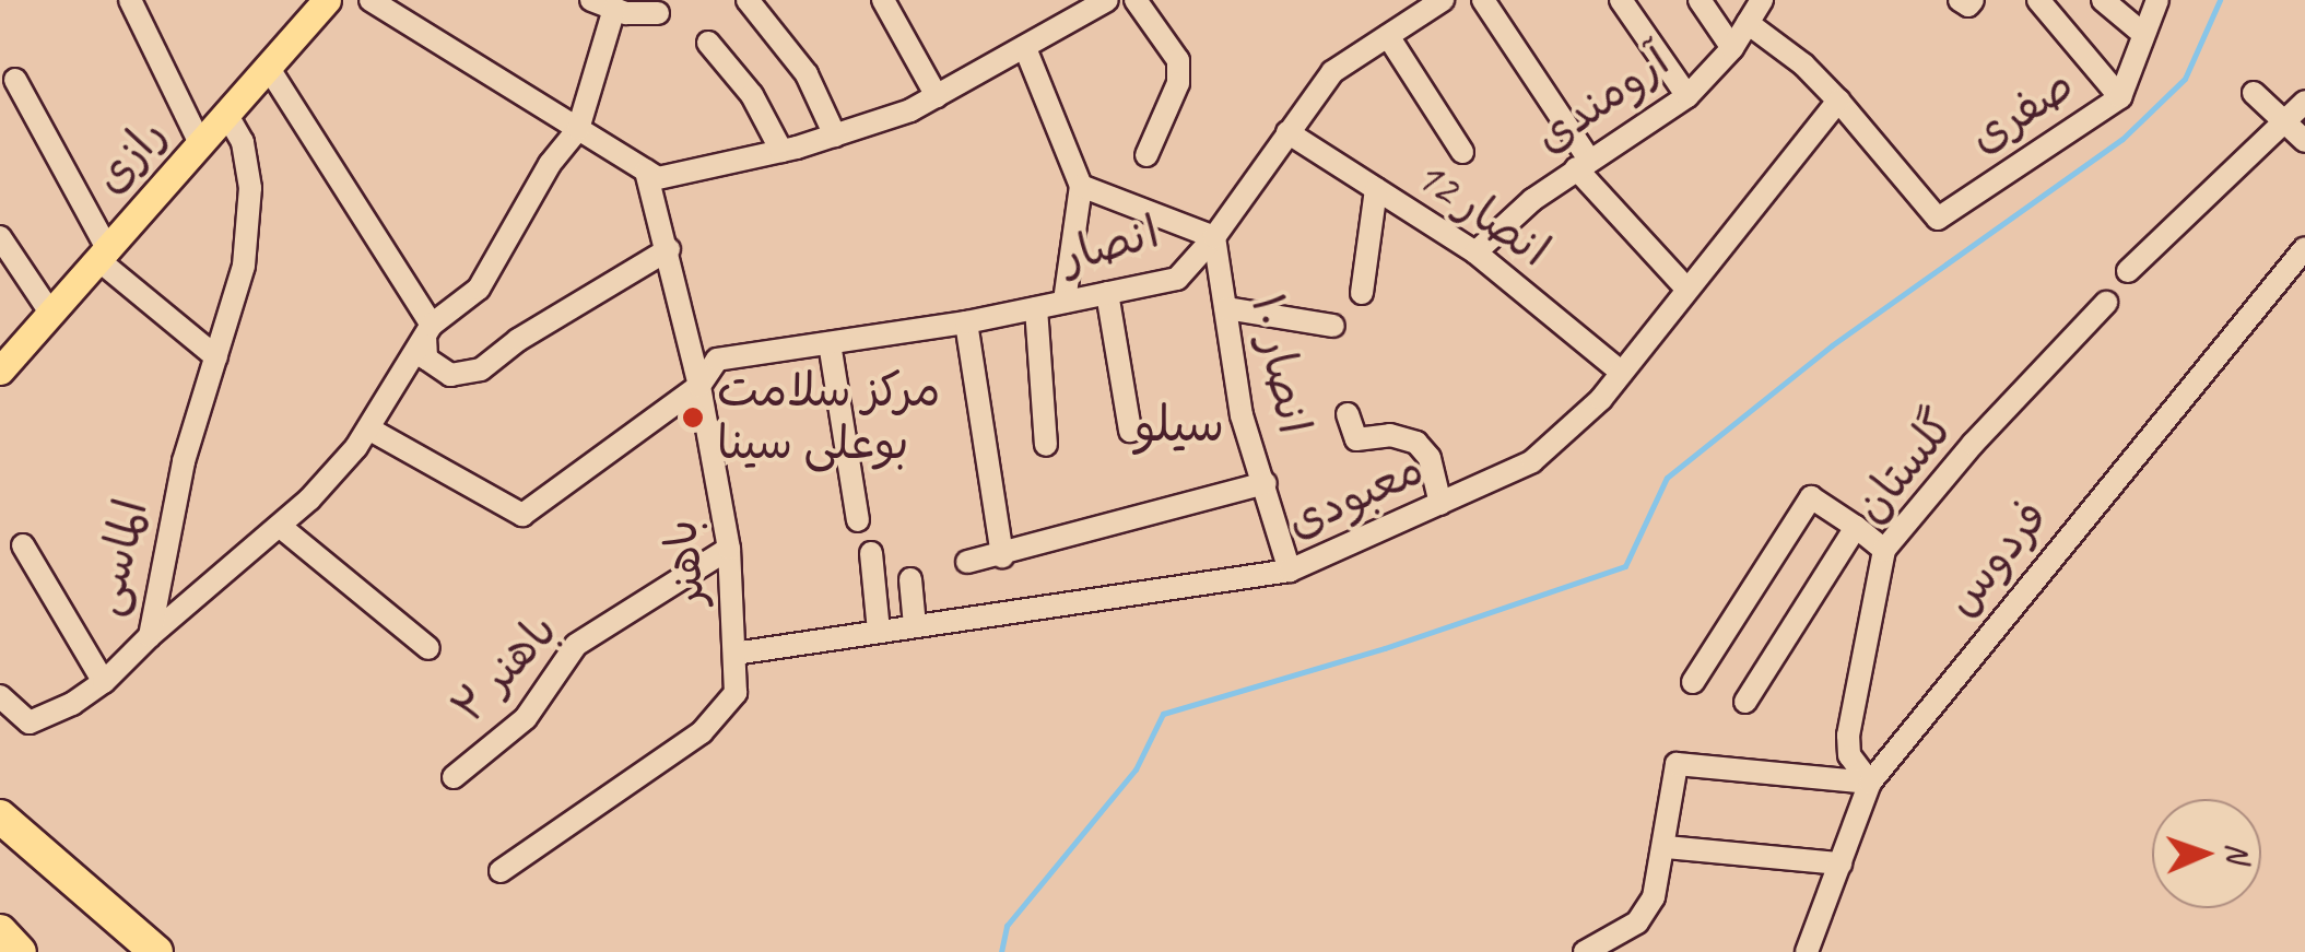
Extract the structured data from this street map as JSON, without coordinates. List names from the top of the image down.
{
  "streets": {
    "main road": ["رازی"],
    "street": [
      "آرومندی",
      "صفری",
      "انصار 12",
      "انصار",
      "انصار ۱۰",
      "گلستان",
      "معبودی",
      "الماسی",
      "فردوس",
      "باهنر",
      "باهنر ۲"
    ]
  },
  "crossings": [
    ["آرومندی", "انصار 12"],
    ["صفری", "معبودی"],
    ["رازی", "الماسی"],
    ["انصار 12", "انصار"],
    ["انصار 12", "معبودی"],
    ["انصار", "انصار ۱۰"],
    ["انصار", "باهنر"],
    ["انصار ۱۰", "معبودی"],
    ["گلستان", "فردوس"],
    ["معبودی", "باهنر"],
    ["باهنر", "باهنر ۲"]
  ],
  "districts": ["سیلو"],
  "places": ["مرکز سلامت بوعلی سینا"],
  "north": "right"
}
